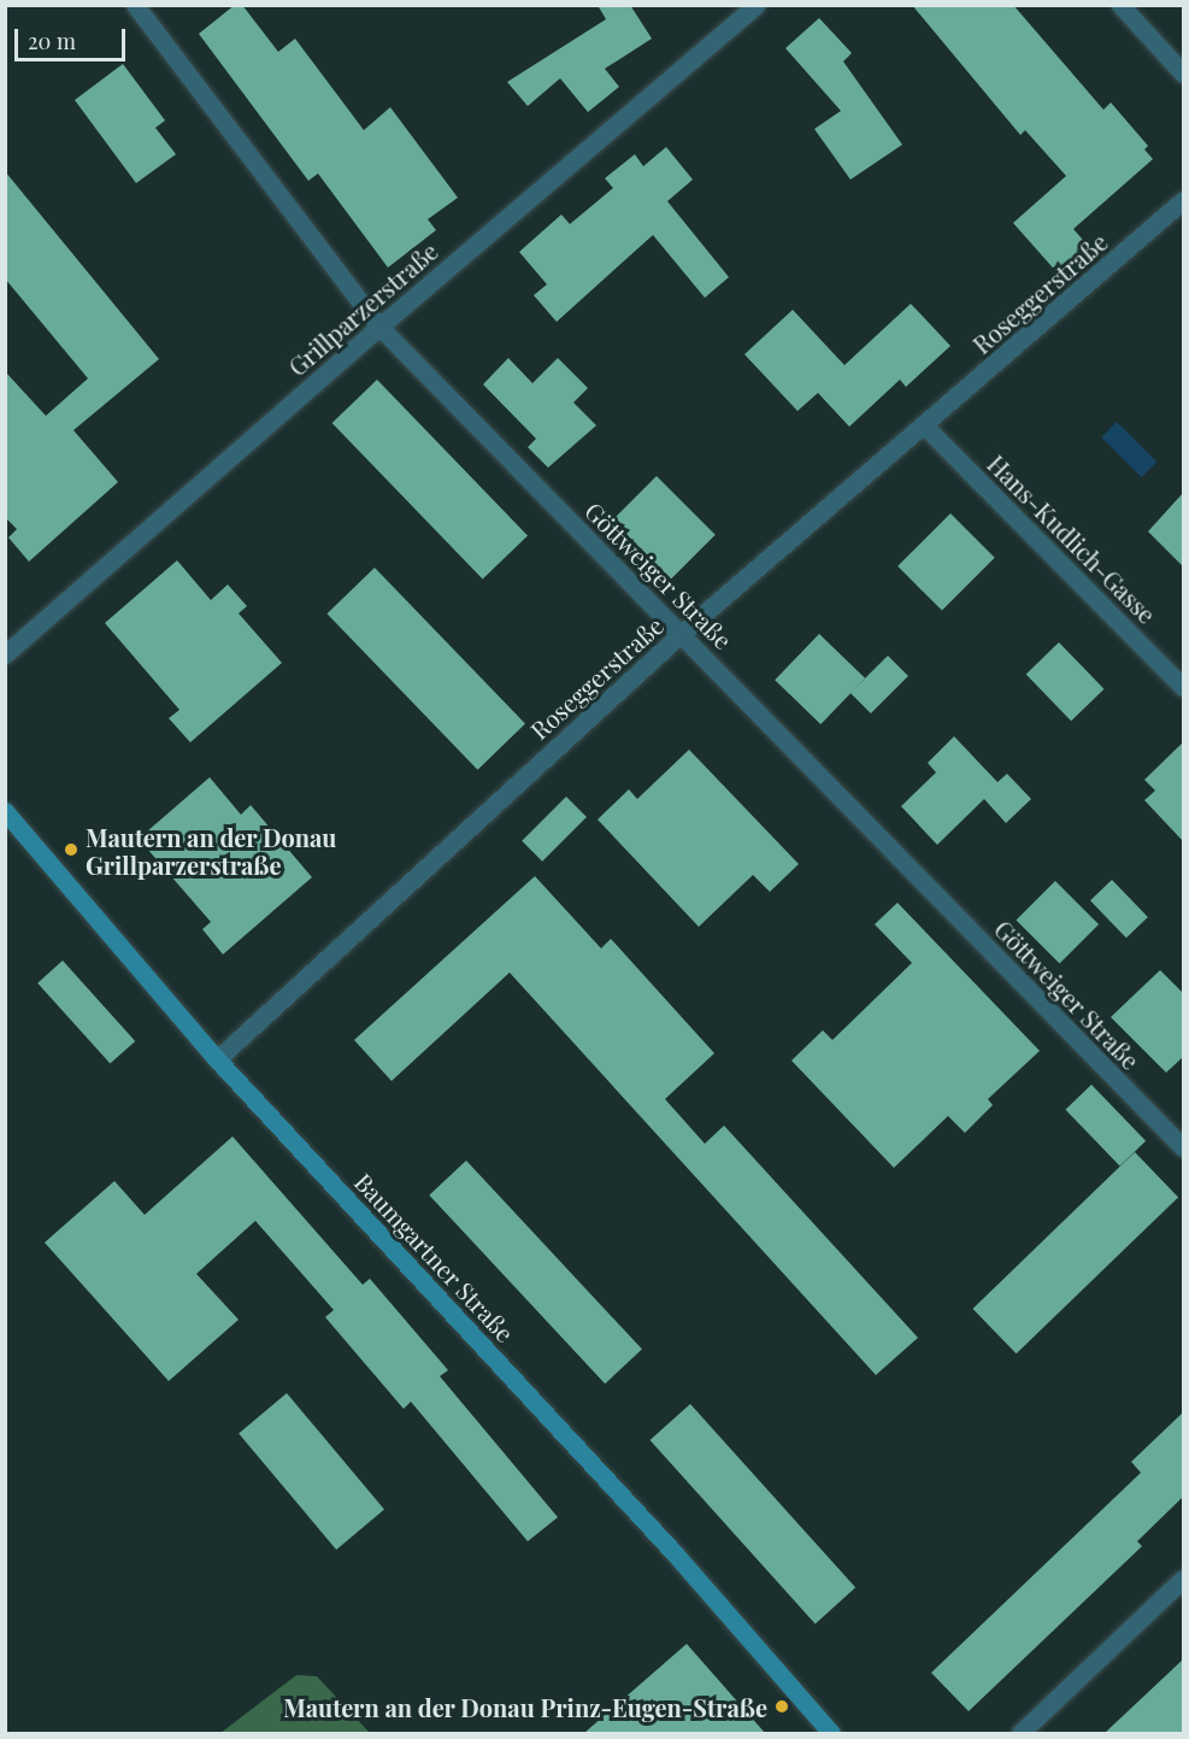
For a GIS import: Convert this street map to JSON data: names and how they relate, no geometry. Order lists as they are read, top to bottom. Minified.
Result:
{"streets":{"street":["Roseggerstraße","Grillparzerstraße","Hans-Kudlich-Gasse","Göttweiger Straße","Baumgartner Straße"]},"crossings":[["Roseggerstraße","Hans-Kudlich-Gasse"],["Roseggerstraße","Göttweiger Straße"],["Roseggerstraße","Baumgartner Straße"],["Grillparzerstraße","Göttweiger Straße"]],"places":["Mautern an der Donau Grillparzerstraße","Mautern an der Donau Prinz-Eugen-Straße"],"scale_bar":"20 m"}
